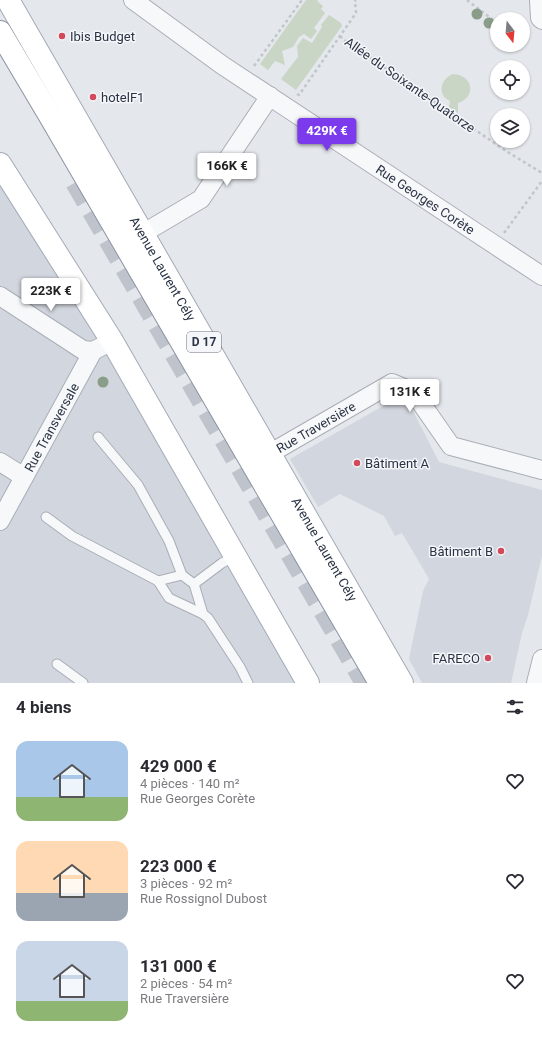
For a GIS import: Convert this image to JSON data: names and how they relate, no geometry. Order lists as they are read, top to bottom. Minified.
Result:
{"streets":{"main road":["Avenue Laurent Cély","D 17"],"street":["Rue Georges Corète","Rue Transversale","Rue Traversière"],"path":["Allée du Soixante-Quatorze"]},"crossings":[["Avenue Laurent Cély","Rue Traversière"]],"places":["Ibis Budget","hotelF1","Bâtiment A","Bâtiment B","FARECO"],"north":"bottom","page":{"price":["429K €","166K €","223K €","131K €"],"heading":"4 biens","list":[{"name":"429 000 €","note":"4 pièces · 140 m² · Rue Georges Corète"},{"name":"223 000 €","note":"3 pièces · 92 m² · Rue Rossignol Dubost"},{"name":"131 000 €","note":"2 pièces · 54 m² · Rue Traversière"}]}}
